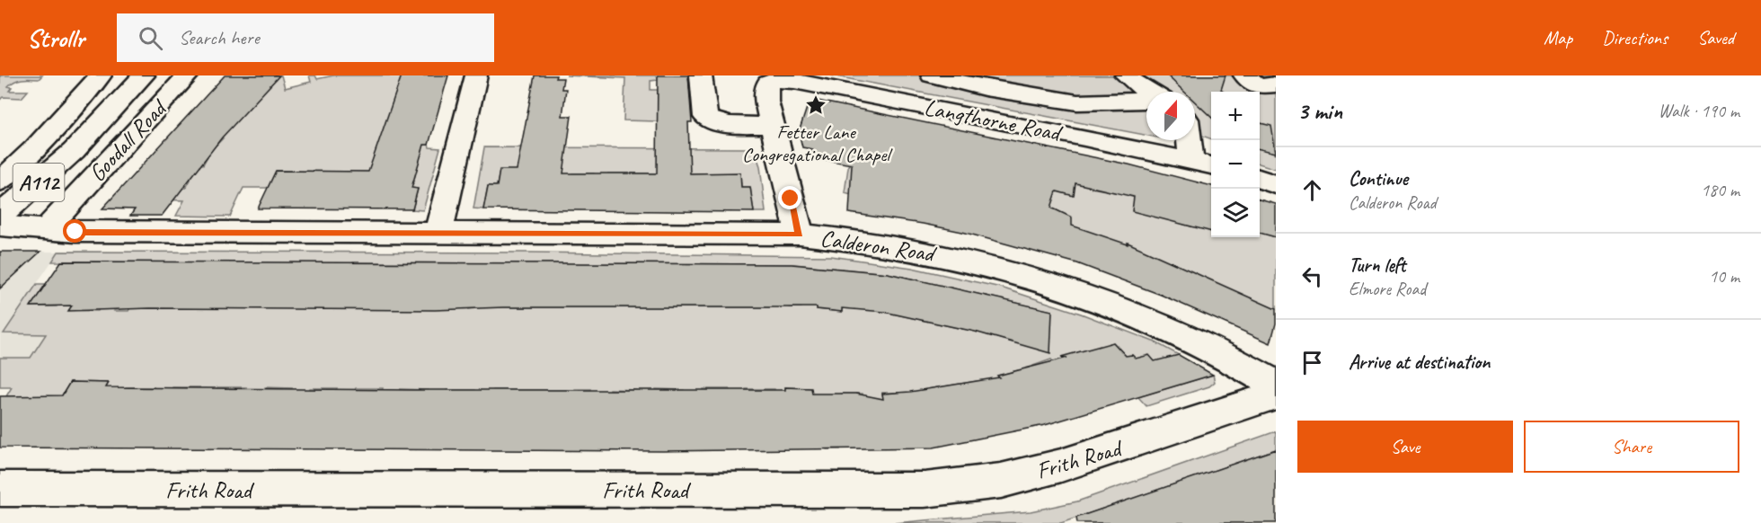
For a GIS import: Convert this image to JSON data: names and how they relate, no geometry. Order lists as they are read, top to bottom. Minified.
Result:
{"streets":{"street":["Langthorne Road","Goodall Road","A112","Calderon Road","Frith Road"]},"crossings":[["Goodall Road","Calderon Road"],["A112","Calderon Road"]],"places":{"place":["Fetter Lane Congregational Chapel"]},"north":"top","page":{"header":"Strollr","search":"Search here","nav":["Map","Directions","Saved"],"heading":["3 min","Walk · 190 m"],"map_buttons":["+","−"],"list":[["Continue","Calderon Road","180 m"],["Turn left","Elmore Road","10 m"],"Arrive at destination"],"buttons":["Save","Share"]}}
